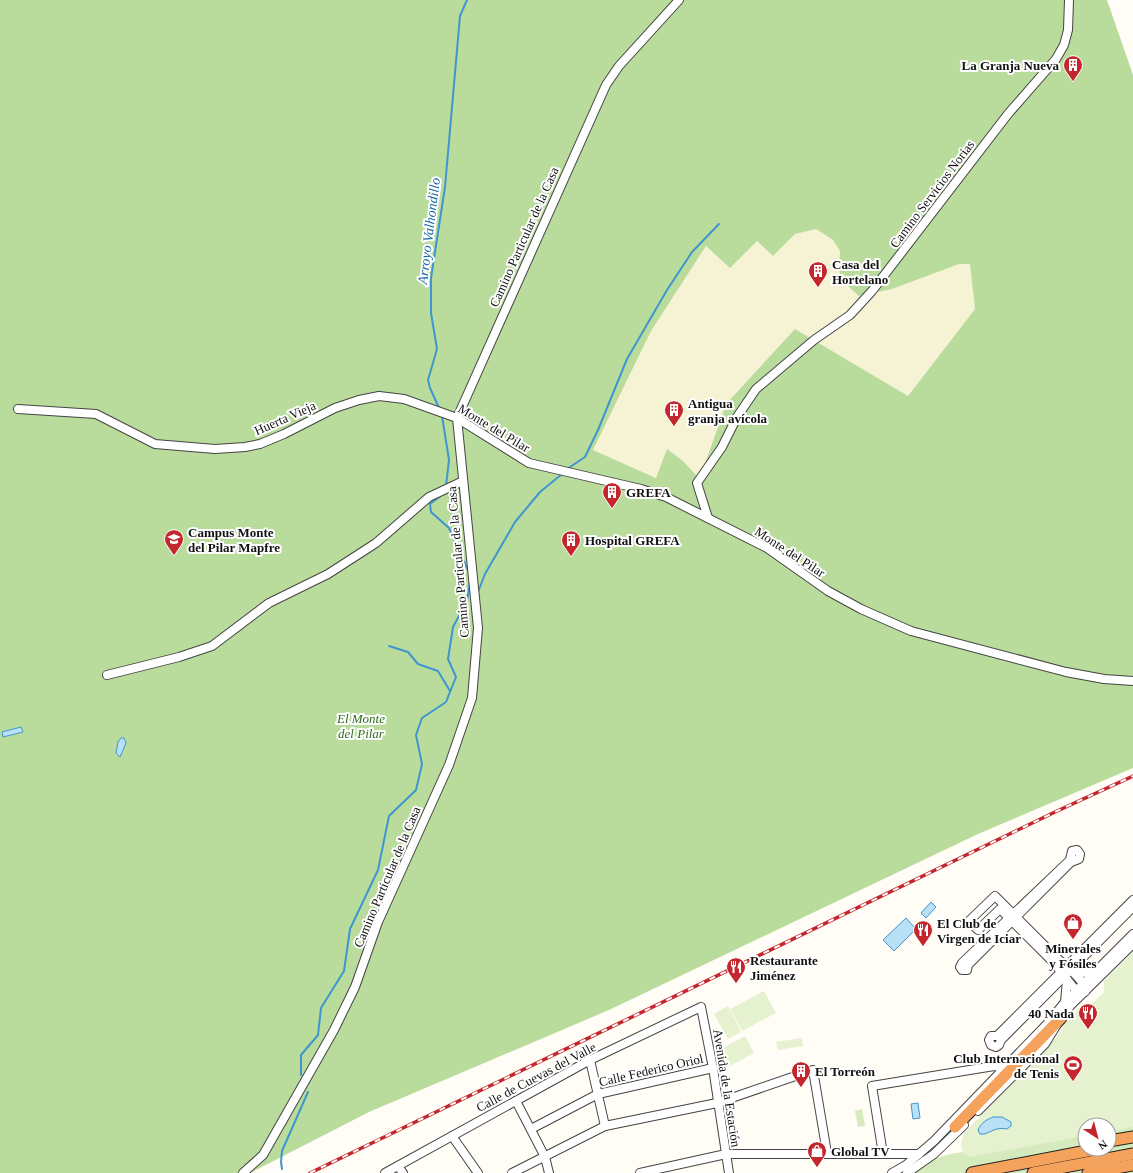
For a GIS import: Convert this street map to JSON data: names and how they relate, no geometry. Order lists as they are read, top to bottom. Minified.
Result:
{"streets":{"street":["Camino Servicios Norias","Camino Particular de la Casa","Huerta Vieja","Monte del Pilar","Calle Federico Oriol","Calle de Cuevas del Valle","Avenida de la Estación"]},"crossings":[["Camino Servicios Norias","Monte del Pilar"],["Camino Particular de la Casa","Monte del Pilar"],["Huerta Vieja","Monte del Pilar"],["Calle Federico Oriol","Avenida de la Estación"],["Calle de Cuevas del Valle","Avenida de la Estación"]],"water":["Arroyo Valhondillo"],"parks":["El Monte del Pilar"],"places":{"building":["La Granja Nueva","Casa del Hortelano","Antigua granja avícola","GREFA","Hospital GREFA","El Torreón"],"school or university":["Campus Monte del Pilar Mapfre"],"shop":["Minerales y Fósiles","Global TV"],"restaurant":["El Club de Virgen de Iciar","Restaurante Jiménez","40 Nada"],"sports":["Club Internacional de Tenis"]},"north":"bottom right"}
